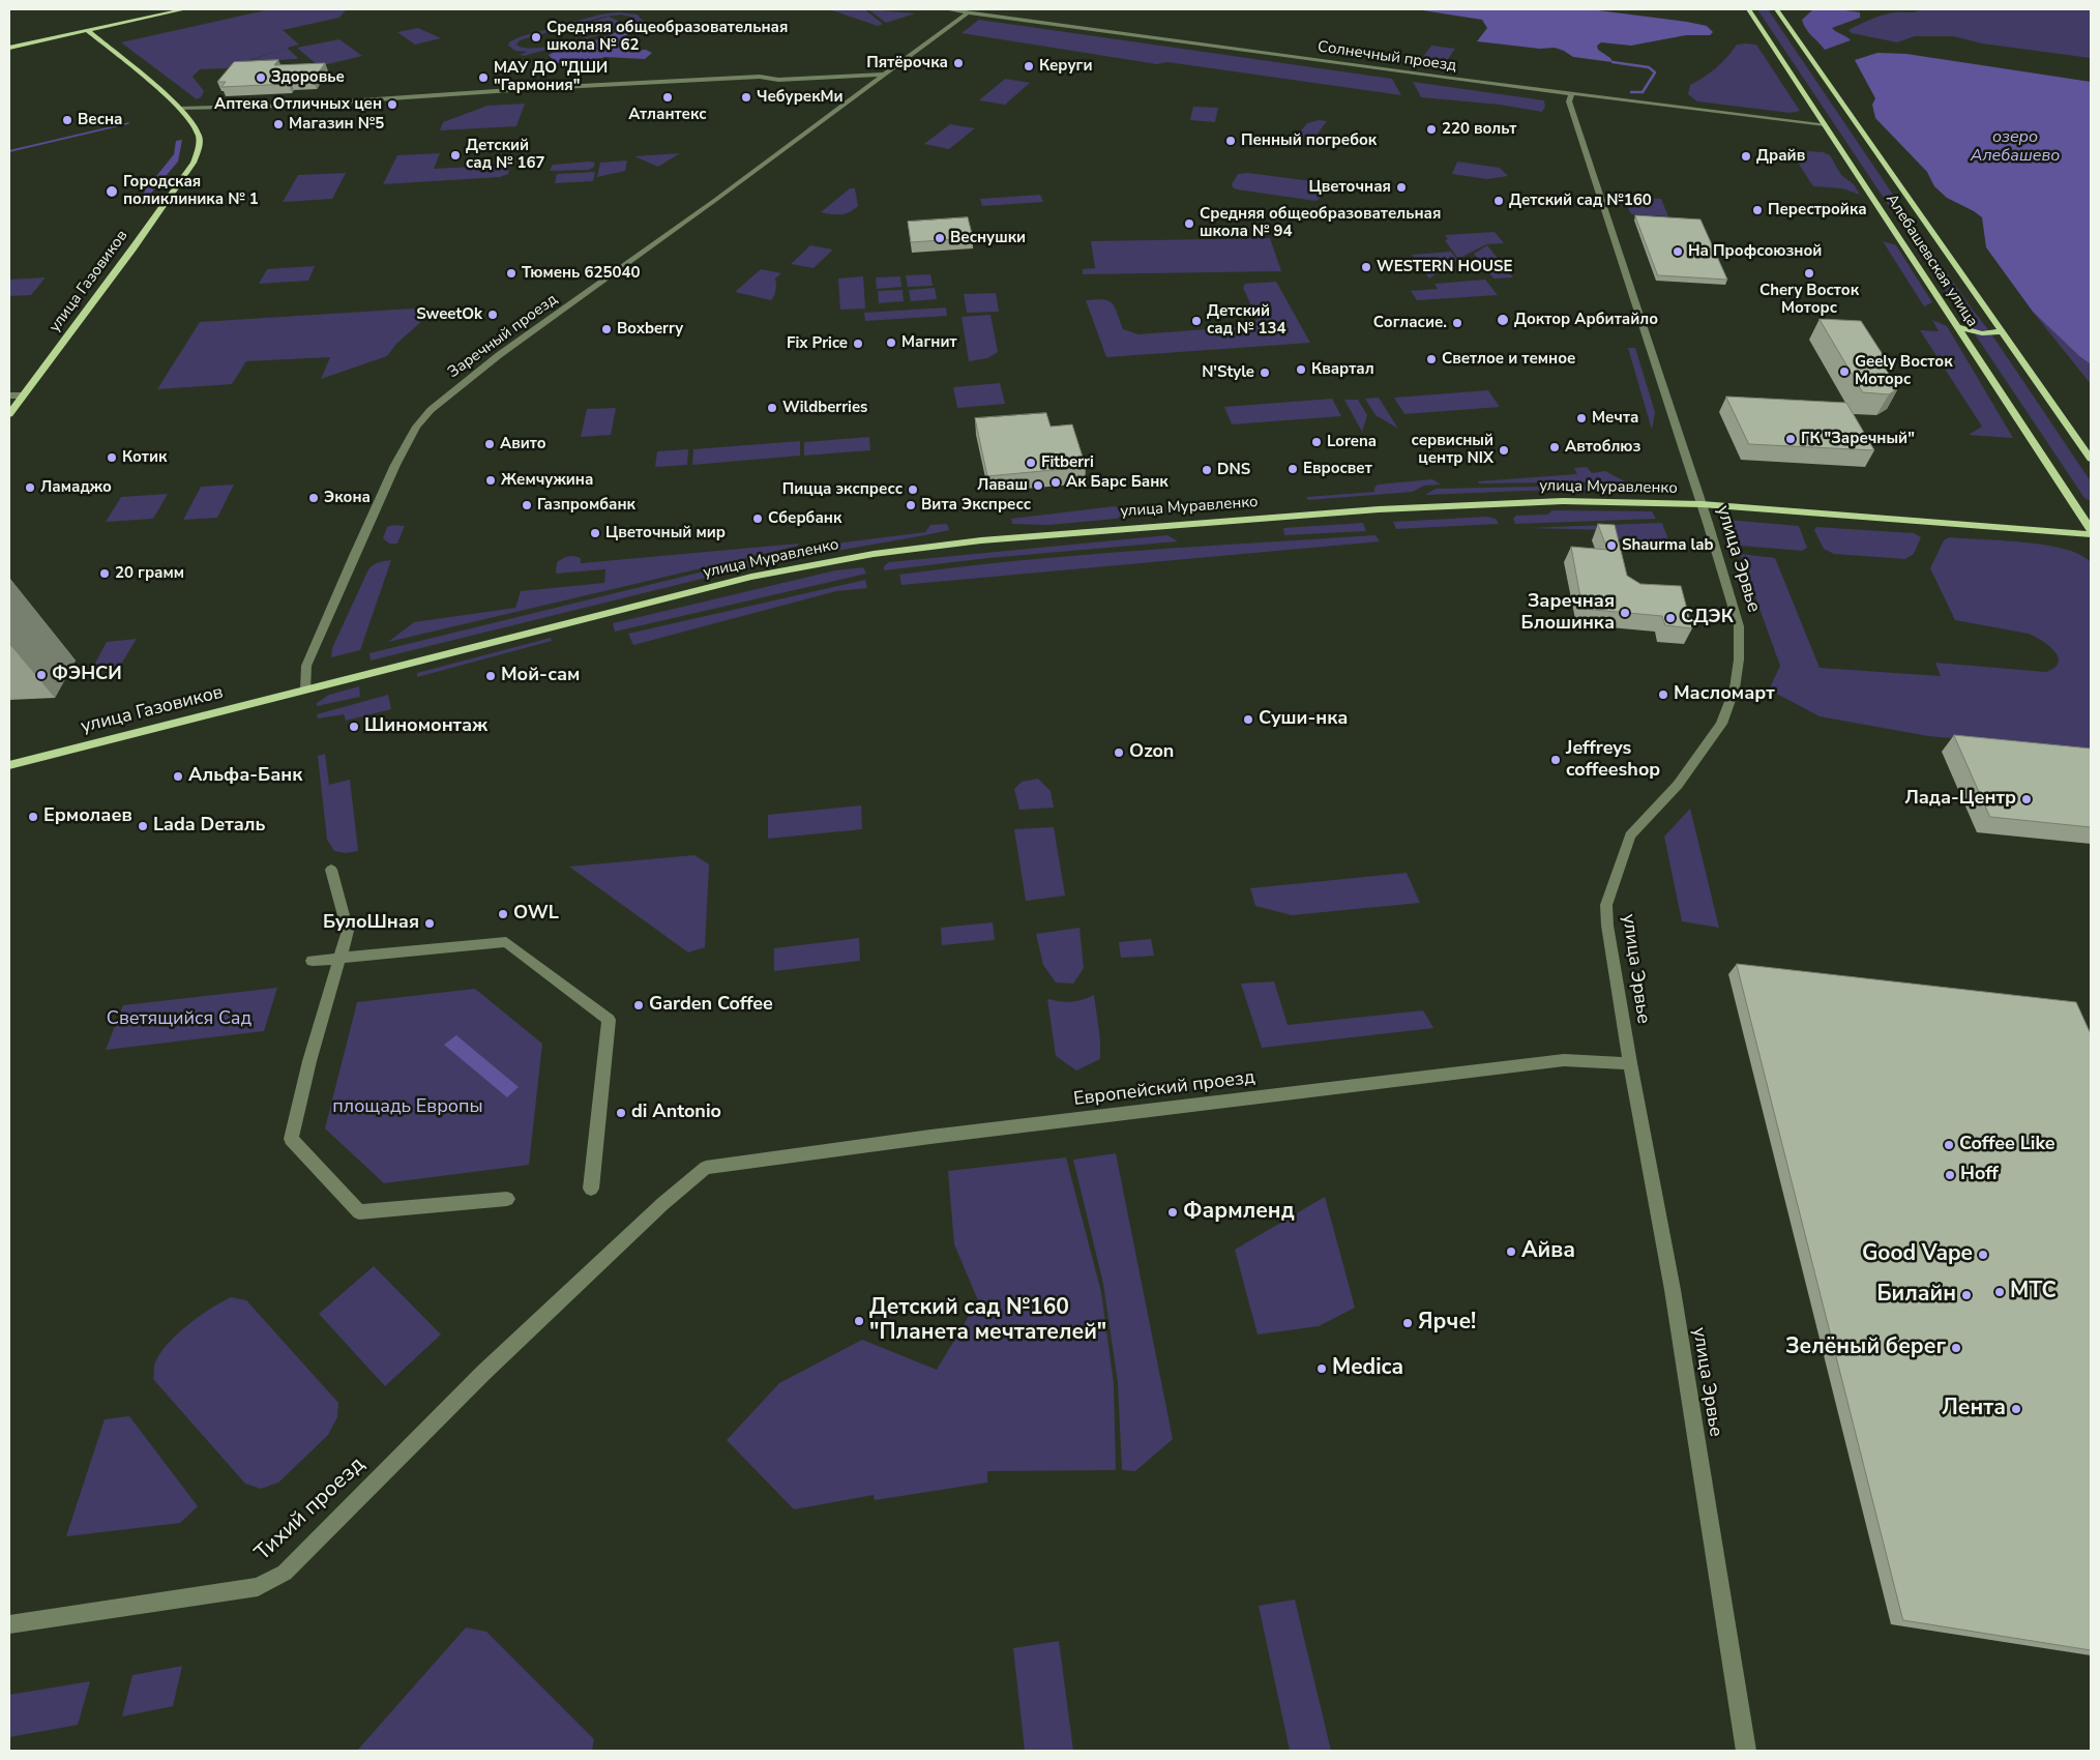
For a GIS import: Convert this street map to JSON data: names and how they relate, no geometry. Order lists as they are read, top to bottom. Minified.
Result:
{"streets":{"main road":["Алебашевская улица","улица Газовиков","улица Муравленко"],"street":["Солнечный проезд","Заречный проезд","улица Эрвье","Европейский проезд","Тихий проезд"]},"crossings":[["Солнечный проезд","Алебашевская улица"],["Солнечный проезд","Заречный проезд"],["Солнечный проезд","улица Эрвье"],["улица Газовиков","Заречный проезд"],["улица Газовиков","улица Муравленко"],["Заречный проезд","улица Муравленко"],["улица Муравленко","улица Эрвье"],["улица Эрвье","Европейский проезд"],["Европейский проезд","Тихий проезд"]],"water":["озеро Алебашево"],"parks":["Светящийся Сад","площадь Европы"],"places":["Средняя общеобразовательная школа № 62","Пятёрочка","Керуги","Здоровье","МАУ ДО \"ДШИ \"Гармония\"","Атлантекс","ЧебурекМи","Аптека Отличных цен","Весна","Магазин №5","220 вольт","Пенный погребок","Детский сад № 167","Драйв","Цветочная","Городская поликлиника № 1","Детский сад №160","Перестройка","Средняя общеобразовательная школа № 94","Веснушки","На Профсоюзной","WESTERN HOUSE","Тюмень 625040","Chery Восток Моторс","SweetOk","Доктор Арбитайло","Детский сад № 134","Согласие.","Boxberry","Магнит","Fix Price","Светлое и темное","Квартал","Geely Восток Моторс","N'Style","Wildberries","Мечта","ГК \"Заречный\"","Lorena","Авито","Автоблюз","сервисный центр NIX","Котик","Fitberri","Евросвет","DNS","Жемчужина","Ак Барс Банк","Лаваш","Ламаджо","Пицца экспресс","Экона","Газпромбанк","Вита Экспресс","Сбербанк","Цветочный мир","Shaurma lab","20 грамм","Заречная Блошинка","СДЭК","ФЭНСИ","Мой-сам","Масломарт","Суши-нка","Шиномонтаж","Ozon","Jeffreys coffeeshop","Альфа-Банк","Лада-Центр","Ермолаев","Lada Dеталь","OWL","БулоШная","Garden Coffee","di Antonio","Coffee Like","Hoff","Фармленд","Айва","Good Vape","МТС","Билайн","Детский сад №160 \"Планета мечтателей\"","Ярче!","Зелёный берег","Medica","Лента"]}
